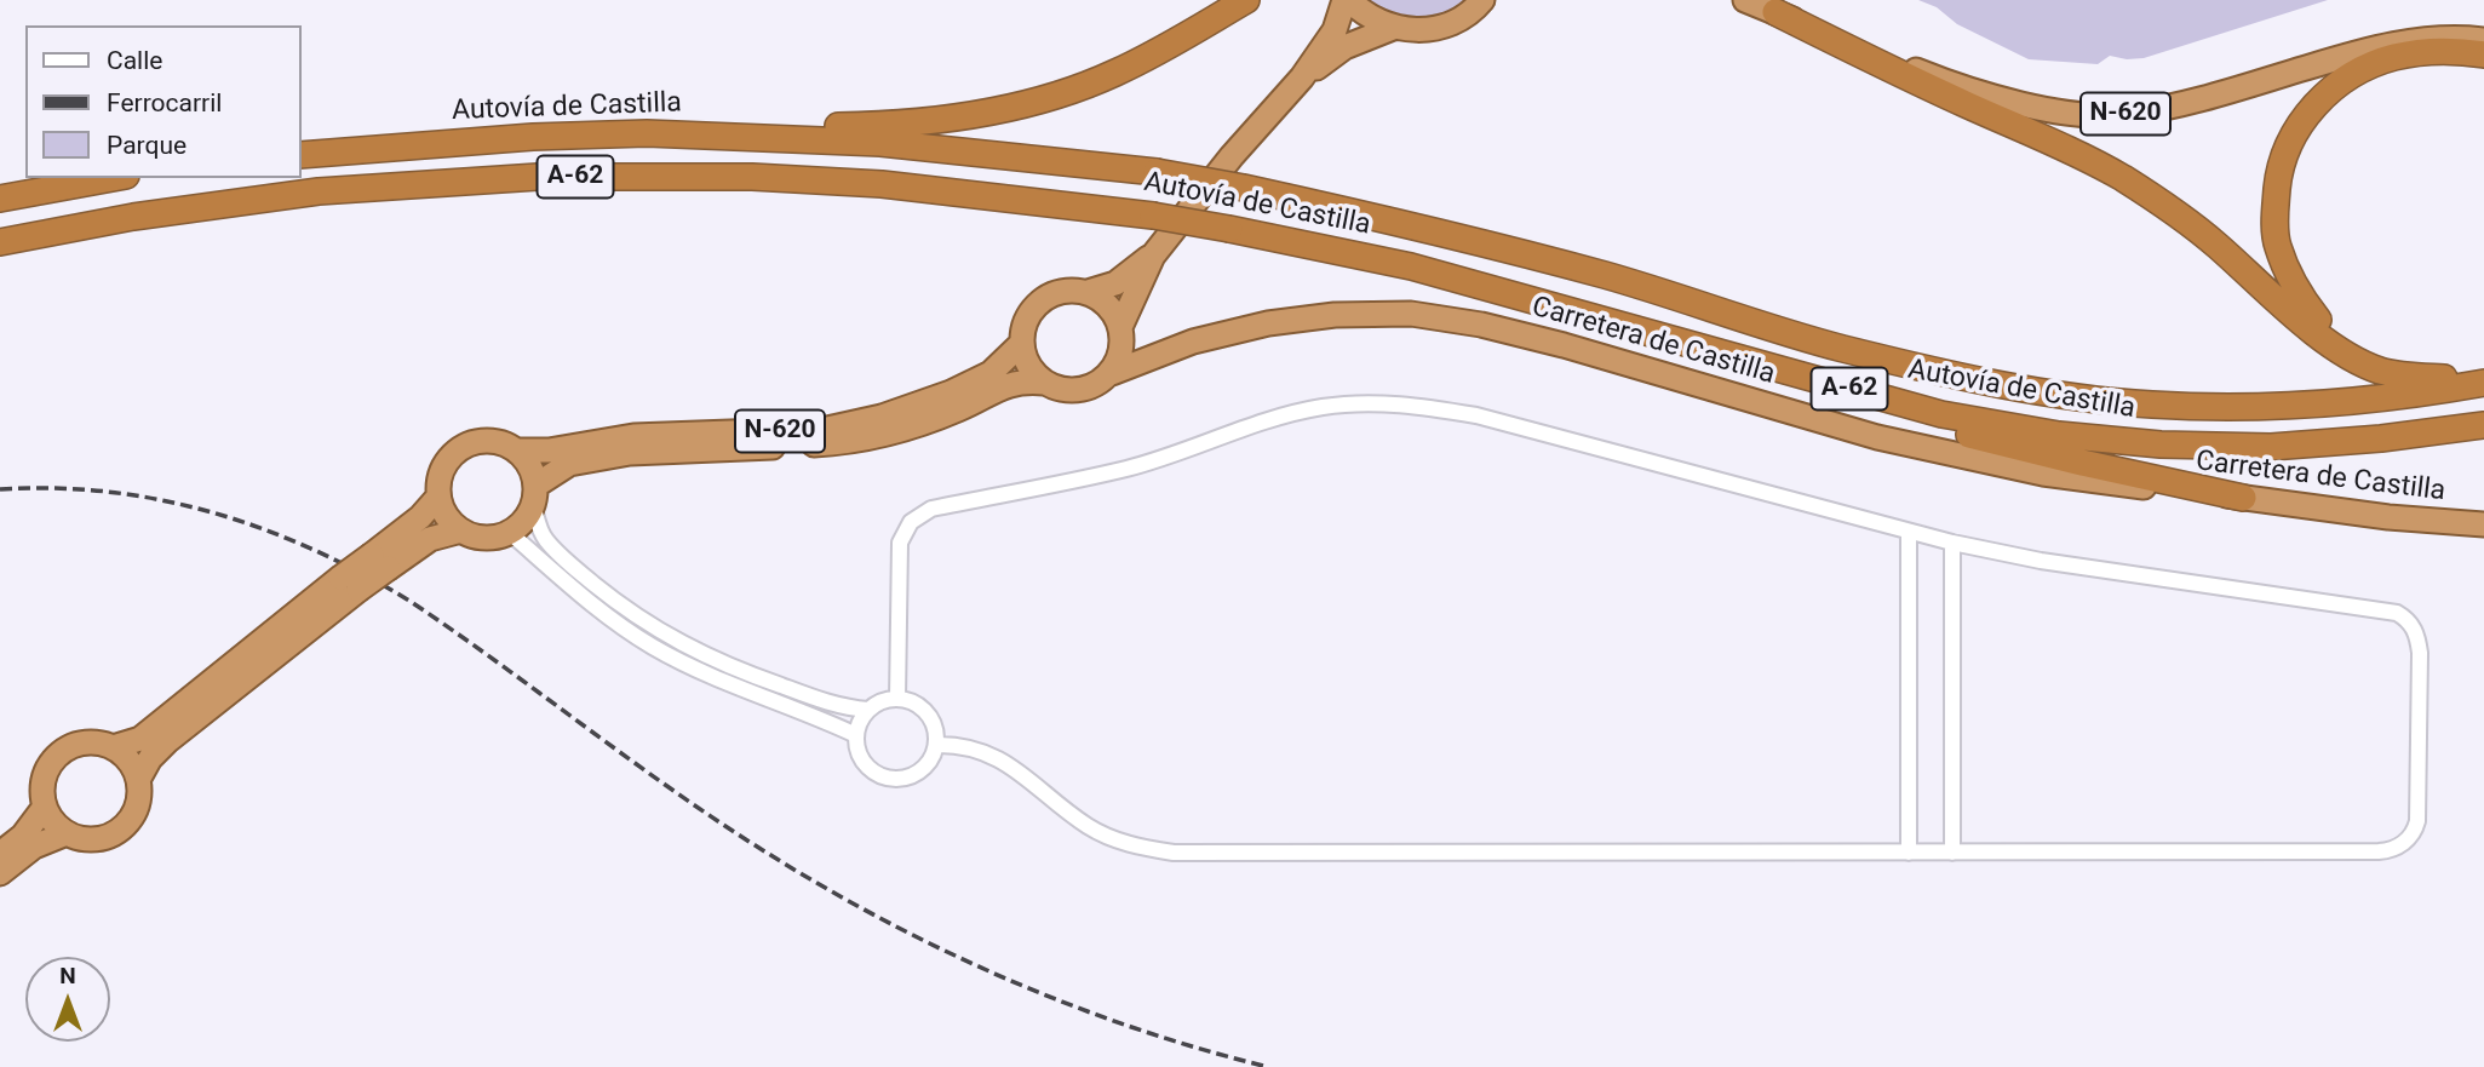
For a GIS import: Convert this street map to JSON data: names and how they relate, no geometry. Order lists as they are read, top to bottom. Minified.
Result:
{"streets":{"highway":["Autovía de Castilla","N-620","A-62","Carretera de Castilla"]},"crossings":[["N-620","Carretera de Castilla"]],"legend":["Calle","Ferrocarril","Parque"],"north":"top"}
